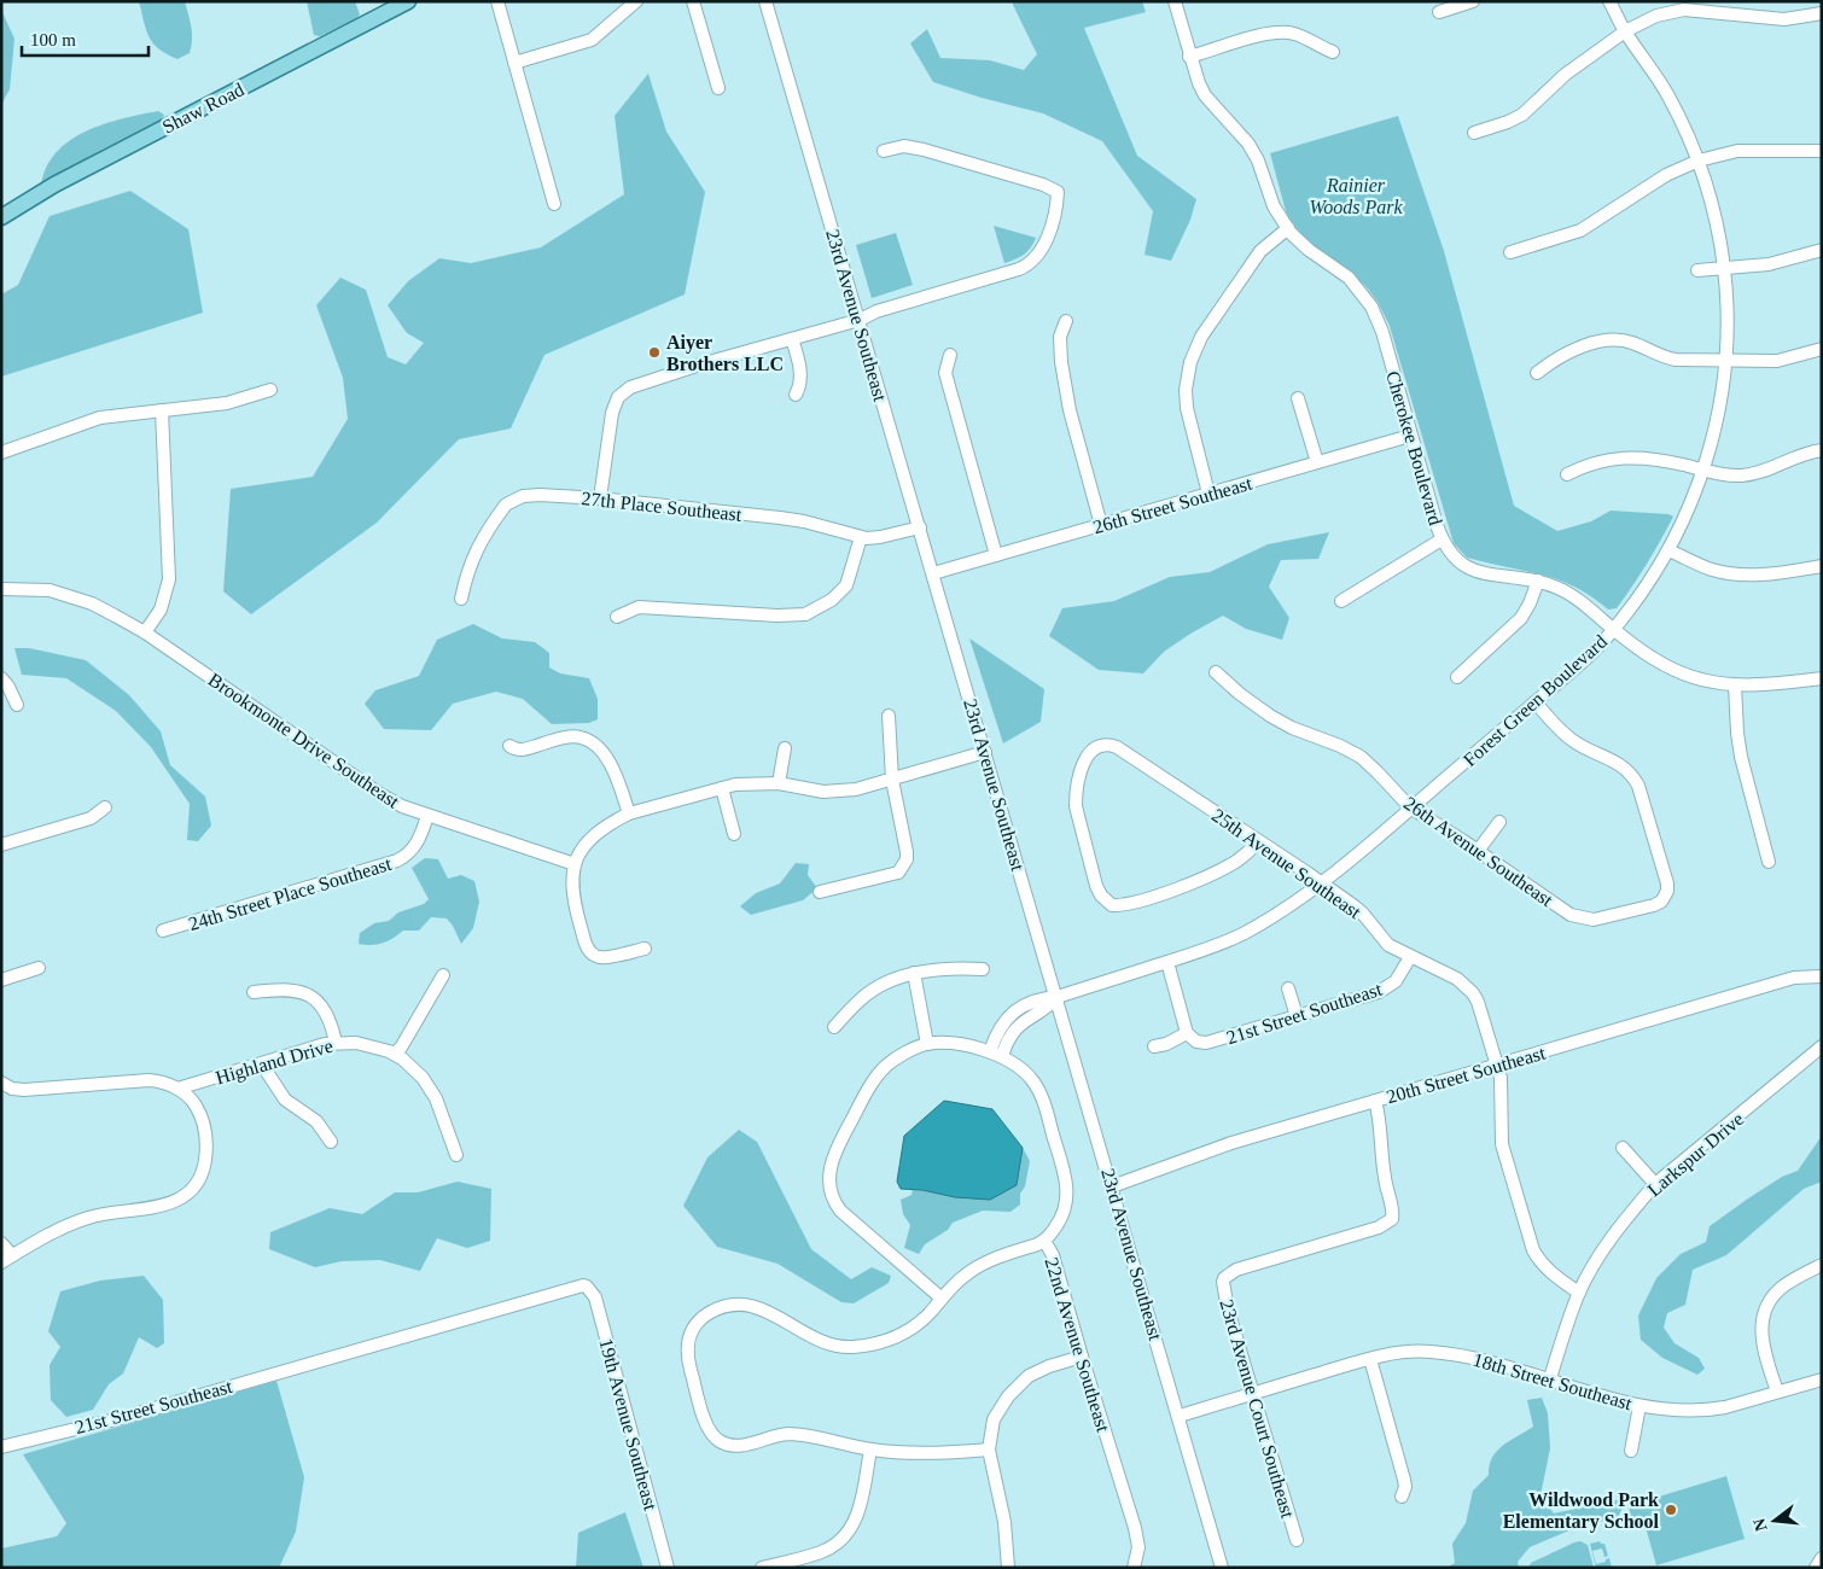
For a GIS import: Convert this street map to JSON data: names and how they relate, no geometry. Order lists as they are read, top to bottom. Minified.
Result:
{"streets":{"main road":["Shaw Road"],"street":["23rd Avenue Southeast","Cherokee Boulevard","26th Street Southeast","27th Place Southeast","Forest Green Boulevard","Brookmonte Drive Southeast","26th Avenue Southeast","25th Avenue Southeast","24th Street Place Southeast","21st Street Southeast","Highland Drive","20th Street Southeast","Larkspur Drive","22nd Avenue Southeast","18th Street Southeast","23rd Avenue Court Southeast","19th Avenue Southeast"]},"crossings":[["23rd Avenue Southeast","26th Street Southeast"],["23rd Avenue Southeast","27th Place Southeast"],["23rd Avenue Southeast","Forest Green Boulevard"],["23rd Avenue Southeast","20th Street Southeast"],["23rd Avenue Southeast","18th Street Southeast"],["Cherokee Boulevard","26th Street Southeast"],["Cherokee Boulevard","Forest Green Boulevard"],["Forest Green Boulevard","26th Avenue Southeast"],["Forest Green Boulevard","25th Avenue Southeast"],["Forest Green Boulevard","22nd Avenue Southeast"],["Brookmonte Drive Southeast","24th Street Place Southeast"],["25th Avenue Southeast","21st Street Southeast"],["25th Avenue Southeast","20th Street Southeast"],["25th Avenue Southeast","Larkspur Drive"],["21st Street Southeast","19th Avenue Southeast"],["20th Street Southeast","23rd Avenue Court Southeast"],["Larkspur Drive","18th Street Southeast"],["18th Street Southeast","23rd Avenue Court Southeast"]],"parks":["Rainier Woods Park"],"places":["Aiyer Brothers LLC","Wildwood Park Elementary School"],"scale_bar":"100 m","north":"left"}
